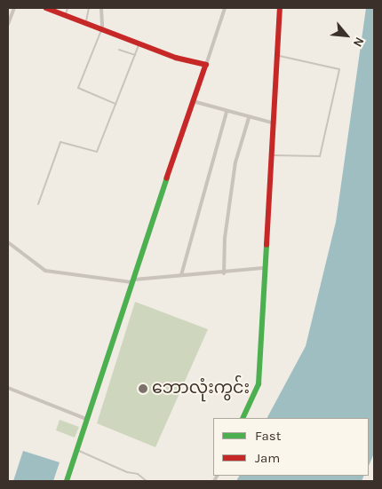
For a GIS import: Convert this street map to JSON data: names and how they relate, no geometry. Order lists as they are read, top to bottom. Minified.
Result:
{"places":["ဘောလုံးကွင်း"],"legend":["Fast","Jam"],"north":"bottom right"}
